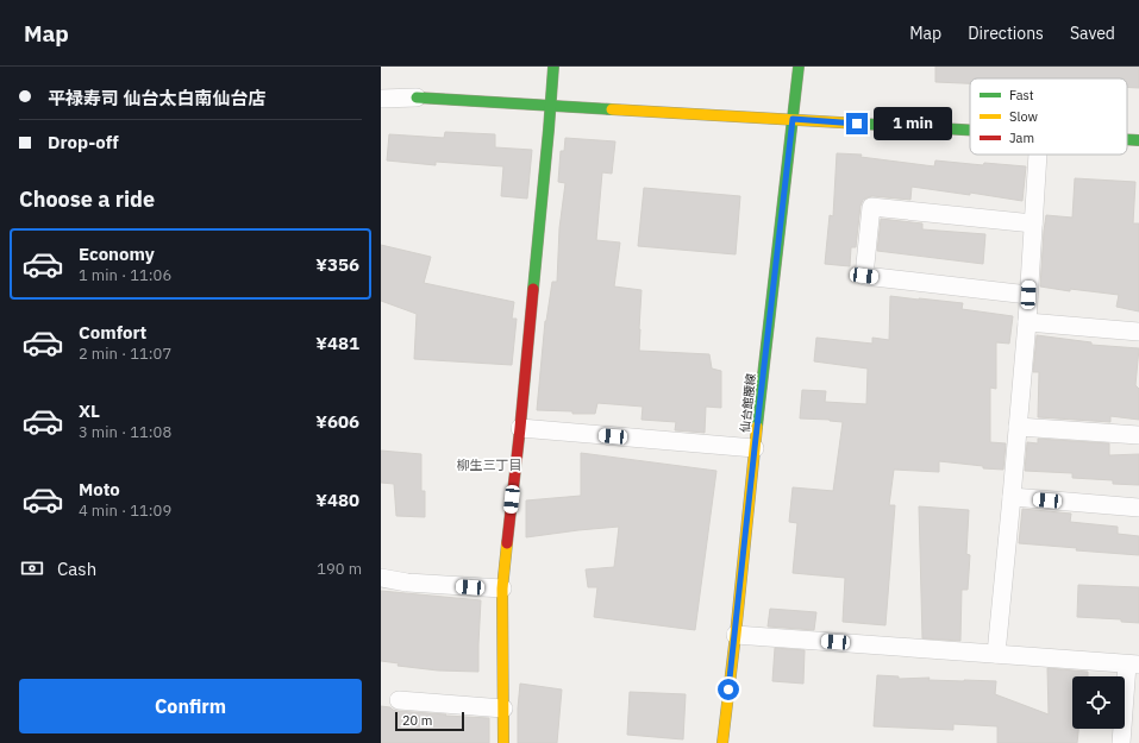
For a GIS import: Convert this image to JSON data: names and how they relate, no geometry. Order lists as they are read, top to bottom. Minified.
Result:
{"streets":{"street":["仙台館腰線"]},"districts":["柳生三丁目"],"legend":["Fast","Slow","Jam"],"scale_bar":"20 m","page":{"header":"Map","nav":["Map","Directions","Saved"],"banner":["平禄寿司 仙台太白南仙台店","Drop-off"],"bubble":"1 min","heading":"Choose a ride","list":[{"name":"Economy","note":"1 min · 11:06","value":"¥356"},{"name":"Comfort","note":"2 min · 11:07","value":"¥481"},{"name":"XL","note":"3 min · 11:08","value":"¥606"},{"name":"Moto","note":"4 min · 11:09","value":"¥480"}],"pay":["Cash","190 m"],"buttons":"Confirm","scale":"20 m"}}
